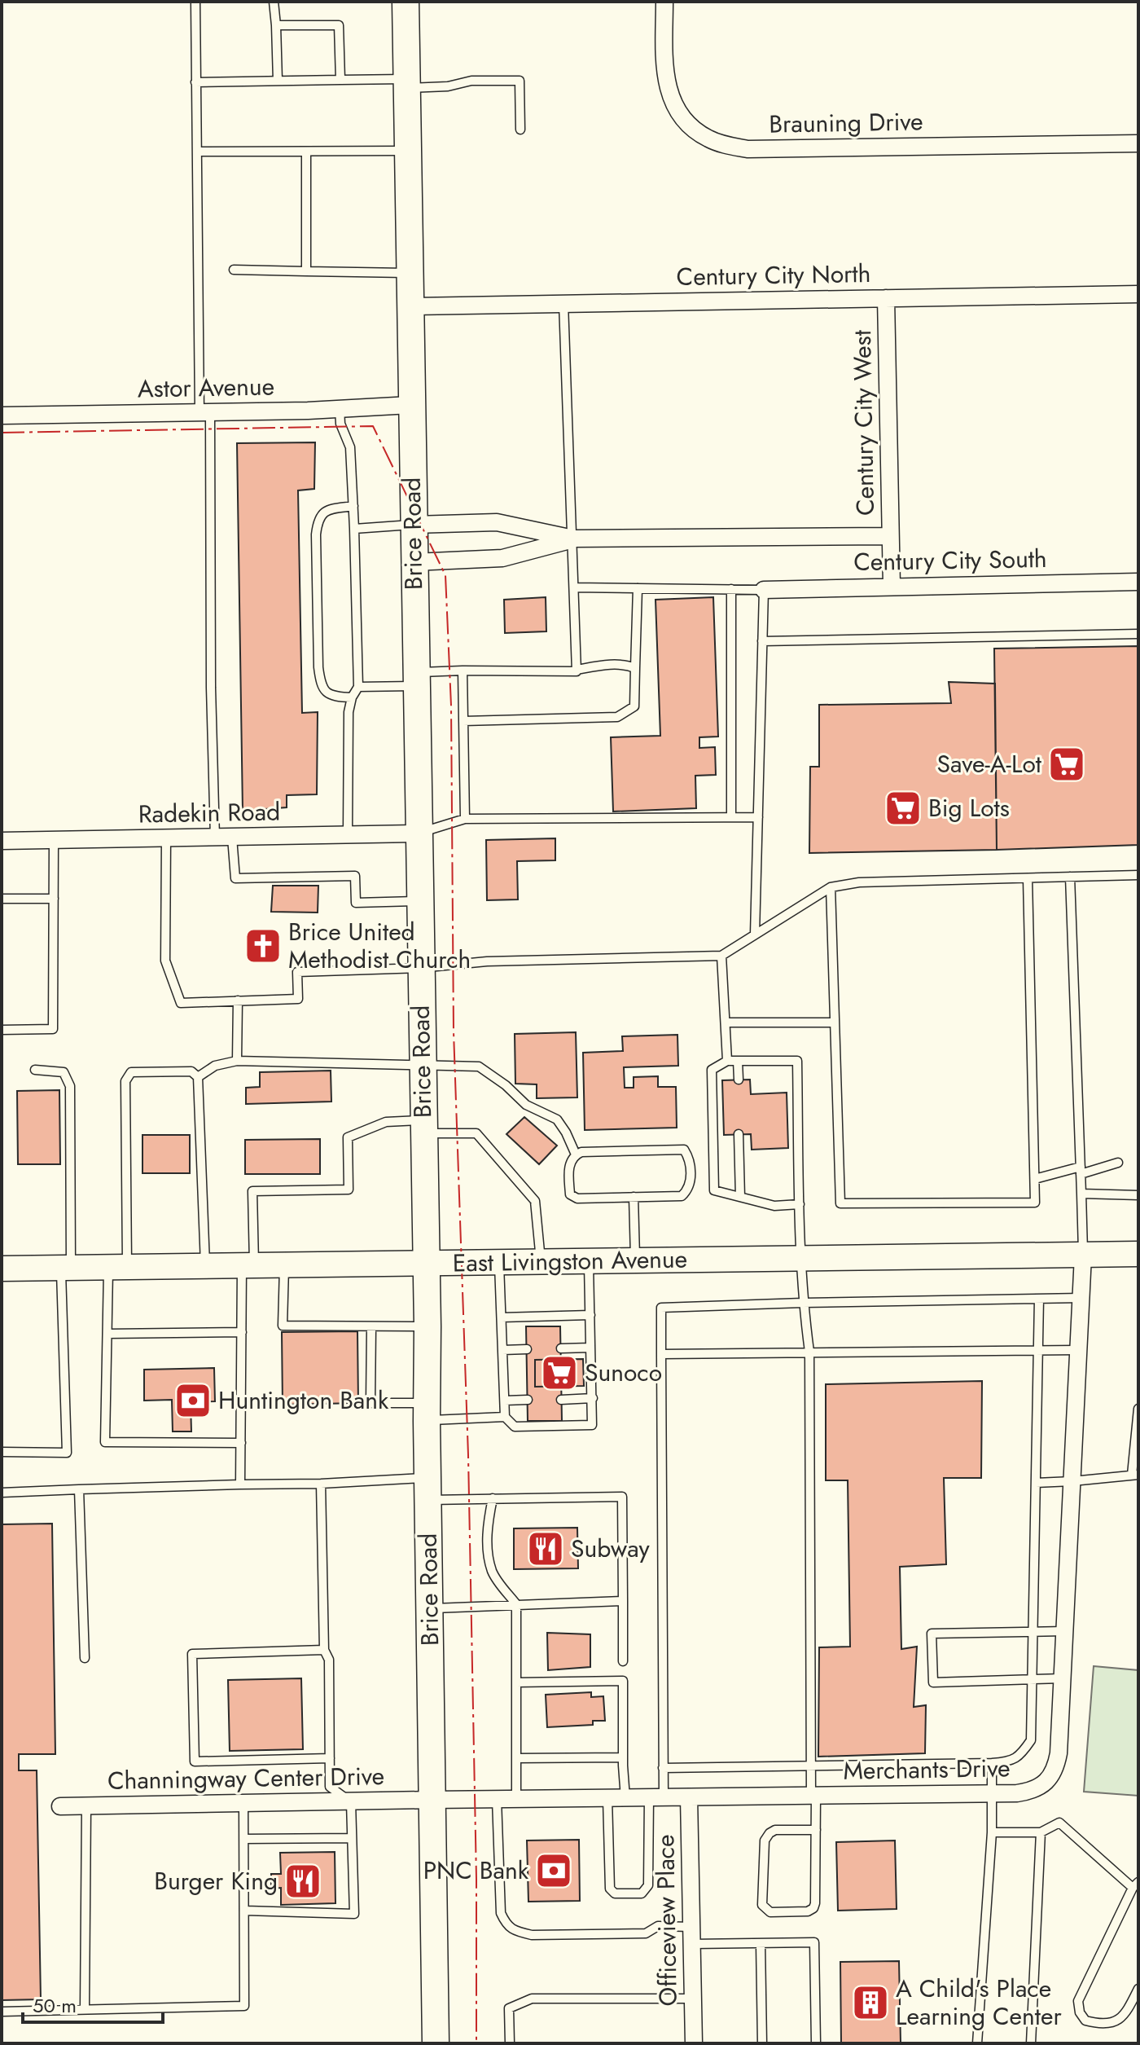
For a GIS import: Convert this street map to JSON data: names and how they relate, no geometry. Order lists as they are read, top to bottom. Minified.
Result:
{"streets":{"main road":["Brice Road","East Livingston Avenue"],"street":["Brauning Drive","Century City North","Astor Avenue","Century City West","Century City South","Radekin Road","Merchants Drive","Channingway Center Drive","Officeview Place"]},"crossings":[["Century City North","Century City West"],["Century City North","Brice Road"],["Astor Avenue","Brice Road"],["Century City West","Century City South"],["Brice Road","Century City South"],["Brice Road","Radekin Road"],["Brice Road","East Livingston Avenue"],["Brice Road","Merchants Drive"],["Brice Road","Channingway Center Drive"],["East Livingston Avenue","Merchants Drive"],["Merchants Drive","Channingway Center Drive"],["Merchants Drive","Officeview Place"]],"places":{"supermarket":["Save-A-Lot","Big Lots","Sunoco"],"church":["Brice United Methodist Church"],"bank":["Huntington Bank","PNC Bank"],"restaurant":["Subway","Burger King"],"building":["A Child's Place Learning Center"]},"scale_bar":"50 m"}
